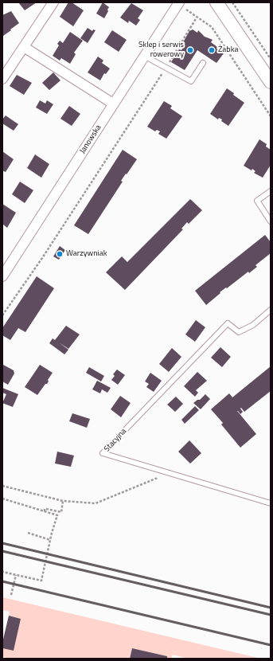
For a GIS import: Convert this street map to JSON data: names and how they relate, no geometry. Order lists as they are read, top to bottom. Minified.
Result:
{"streets":{"street":["Janowska"],"lane":["Stacyjna"]},"places":["Sklep i serwis rowerowy","Żabka","Warzywniak"]}
